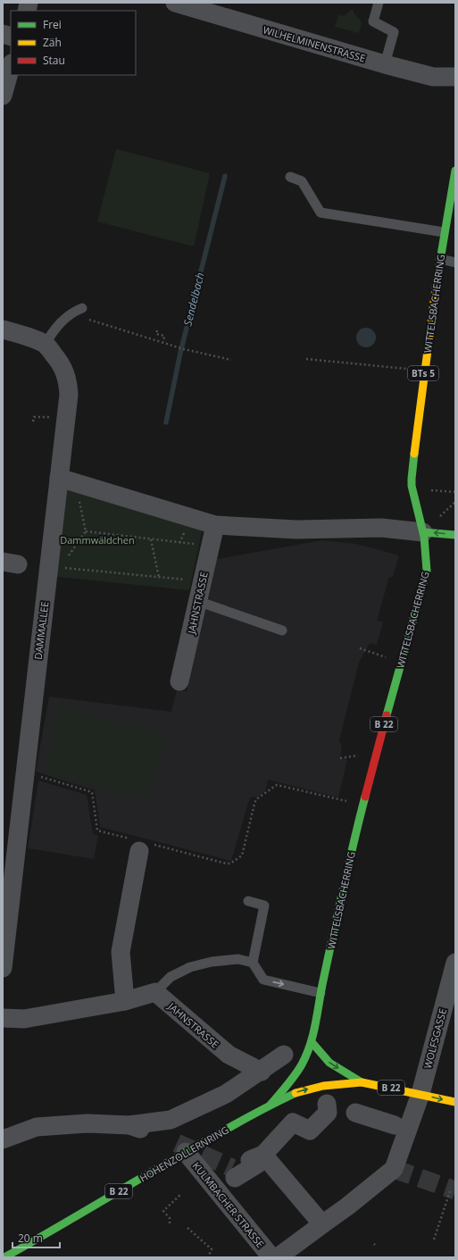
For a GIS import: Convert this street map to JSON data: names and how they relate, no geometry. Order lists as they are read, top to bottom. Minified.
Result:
{"streets":{"main road":["WITTELSBACHERRING","BTs 5","B 22","HOHENZOLLERNRING"],"street":["WILHELMINENSTRASSE","JAHNSTRASSE","DAMMALLEE","WOLFSGASSE","KULMBACHER STRASSE"]},"crossings":[["WITTELSBACHERRING","B 22"],["B 22","WOLFSGASSE"],["B 22","HOHENZOLLERNRING"],["HOHENZOLLERNRING","KULMBACHER STRASSE"]],"water":["Sendelbach"],"parks":["Dammwäldchen"],"legend":["Frei","Zäh","Stau"],"scale_bar":"20 m"}
